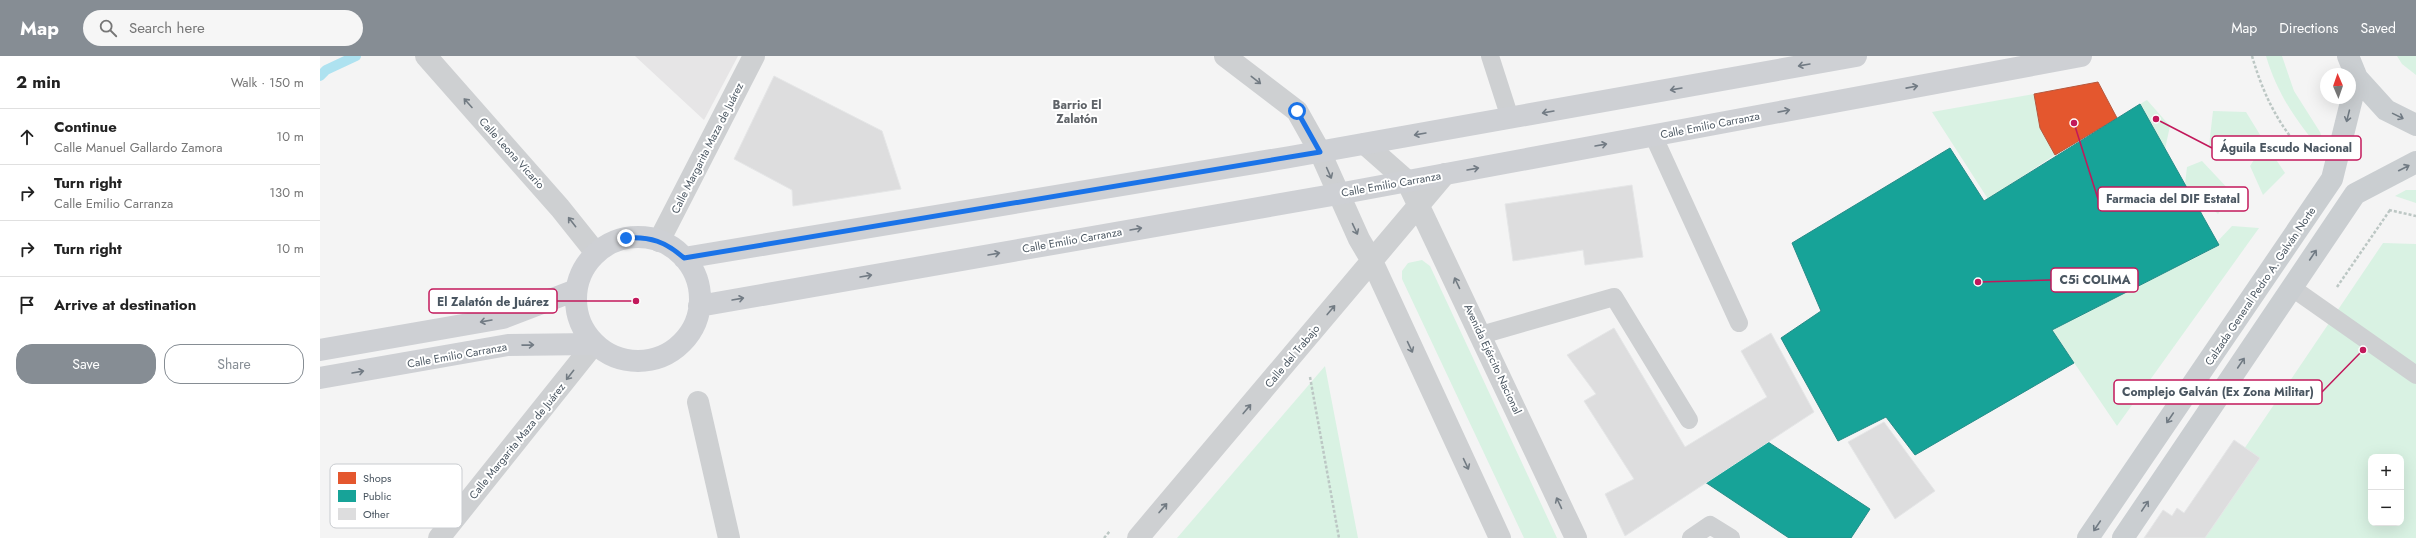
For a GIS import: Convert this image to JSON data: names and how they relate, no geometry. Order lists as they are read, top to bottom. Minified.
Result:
{"streets":{"main road":["Calle Emilio Carranza","Calzada General Pedro A. Galván Norte"],"street":["Calle Margarita Maza de Juárez","Calle Leona Vicario","Calle del Trabajo","Avenida Ejército Nacional"]},"crossings":[["Calle Emilio Carranza","Calle Margarita Maza de Juárez"],["Calle Emilio Carranza","Calle Leona Vicario"],["Calle Emilio Carranza","Calle del Trabajo"],["Calle Emilio Carranza","Avenida Ejército Nacional"],["Calle Margarita Maza de Juárez","Calle Leona Vicario"],["Calle del Trabajo","Avenida Ejército Nacional"]],"one_way":["Calle Margarita Maza de Juárez","Calle Leona Vicario","Calle del Trabajo"],"districts":["Barrio El Zalatón"],"places":["Águila Escudo Nacional","Farmacia del DIF Estatal","C5i COLIMA","El Zalatón de Juárez","Complejo Galván (Ex Zona Militar)"],"legend":["Shops","Public","Other"],"north":"top","page":{"header":"Map","search":"Search here","nav":["Map","Directions","Saved"],"heading":["2 min","Walk · 150 m"],"list":[["Continue","Calle Manuel Gallardo Zamora","10 m"],["Turn right","Calle Emilio Carranza","130 m"],["Turn right","10 m"],"Arrive at destination"],"buttons":["Save","Share"],"map_buttons":["+","−"]}}
